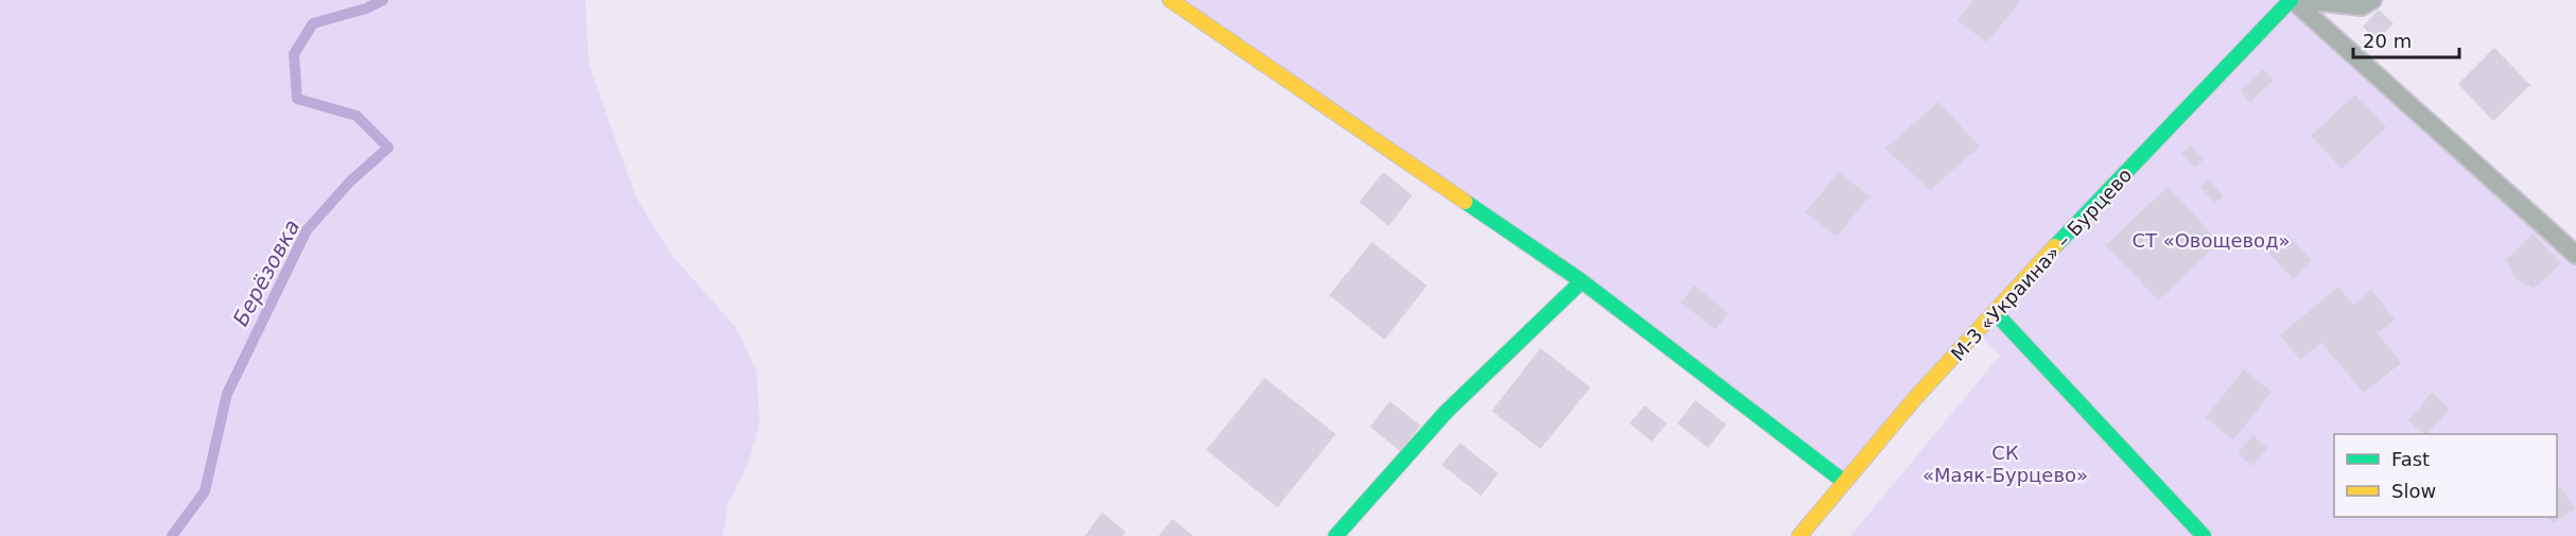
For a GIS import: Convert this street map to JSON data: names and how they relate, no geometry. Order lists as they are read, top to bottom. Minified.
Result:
{"streets":{"street":["М-3 «Украина» – Бурцево"]},"water":["Берёзовка"],"parks":["СТ «Овощевод»","СК «Маяк-Бурцево»"],"legend":["Fast","Slow"],"scale_bar":"20 m"}
